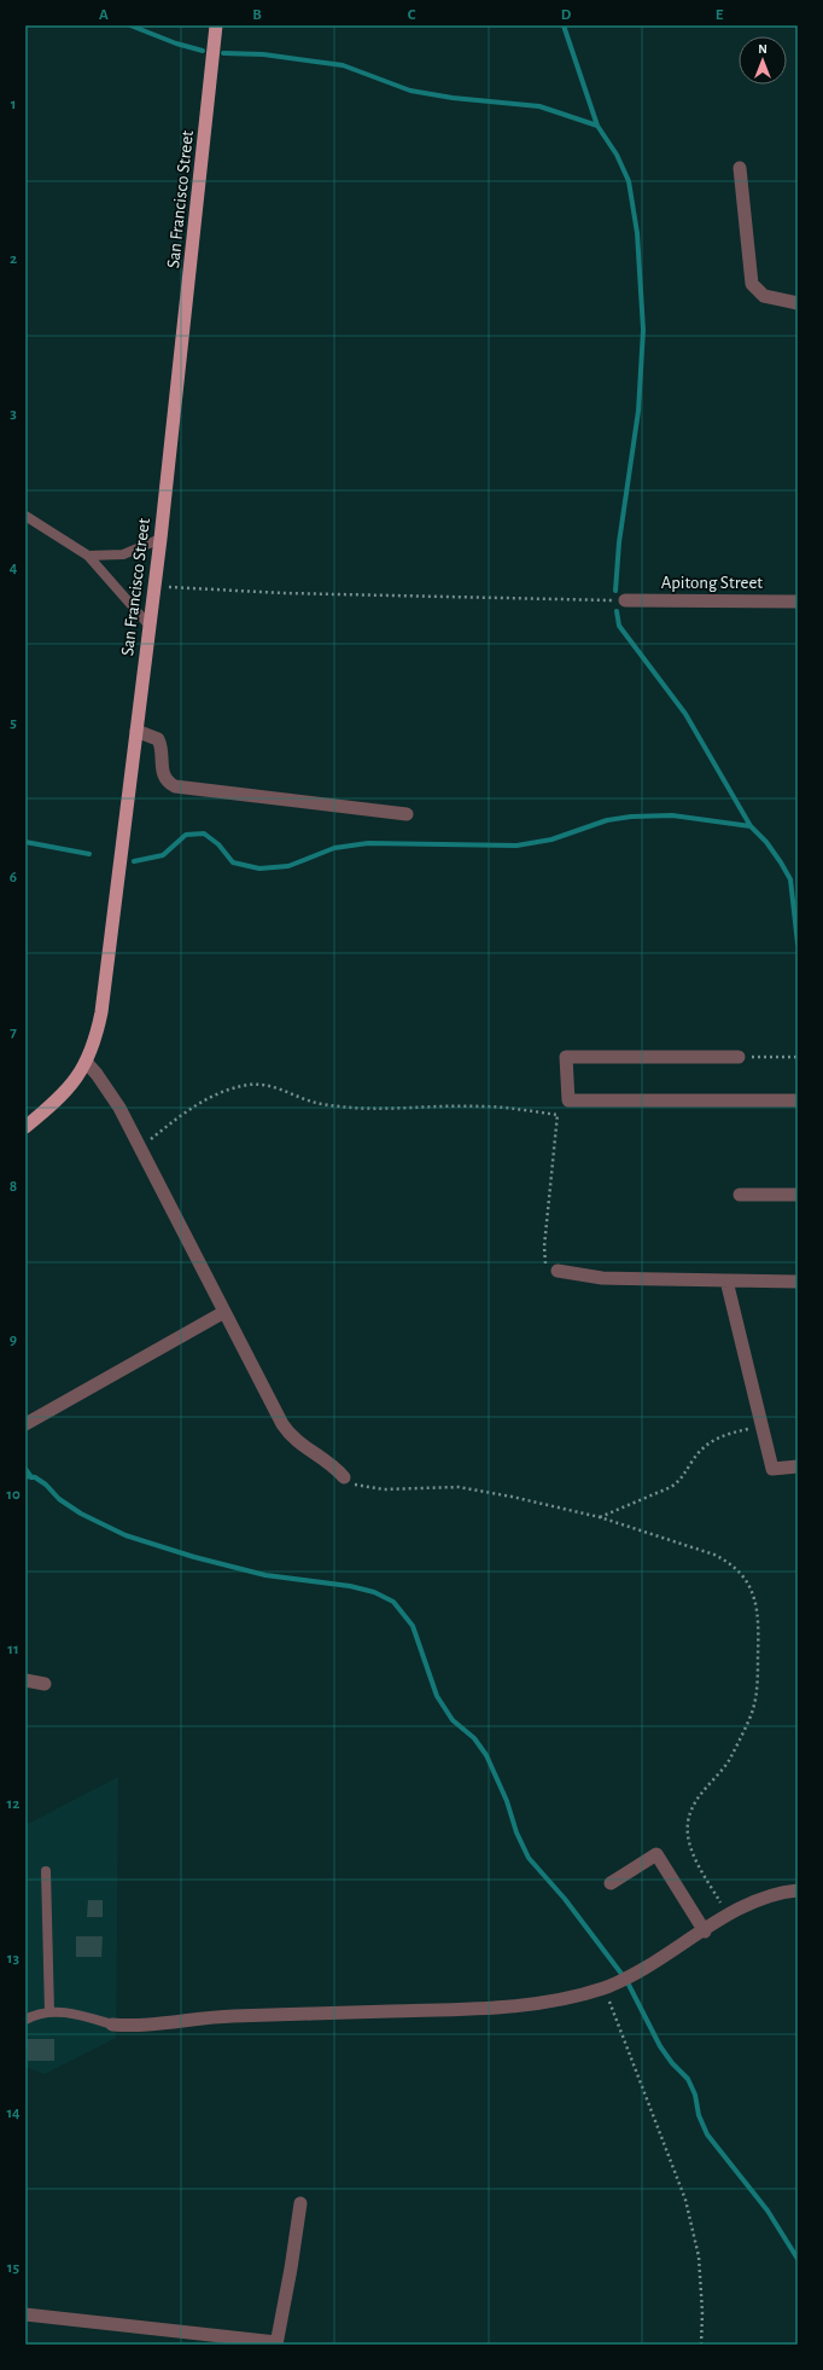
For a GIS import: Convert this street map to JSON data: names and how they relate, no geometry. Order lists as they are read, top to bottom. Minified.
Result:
{"streets":{"main road":["San Francisco Street"],"street":["Apitong Street"]},"north":"top","grid":{"columns":["A","B","C","D","E"],"rows":["1","2","3","4","5","6","7","8","9","10","11","12","13","14","15"]}}
